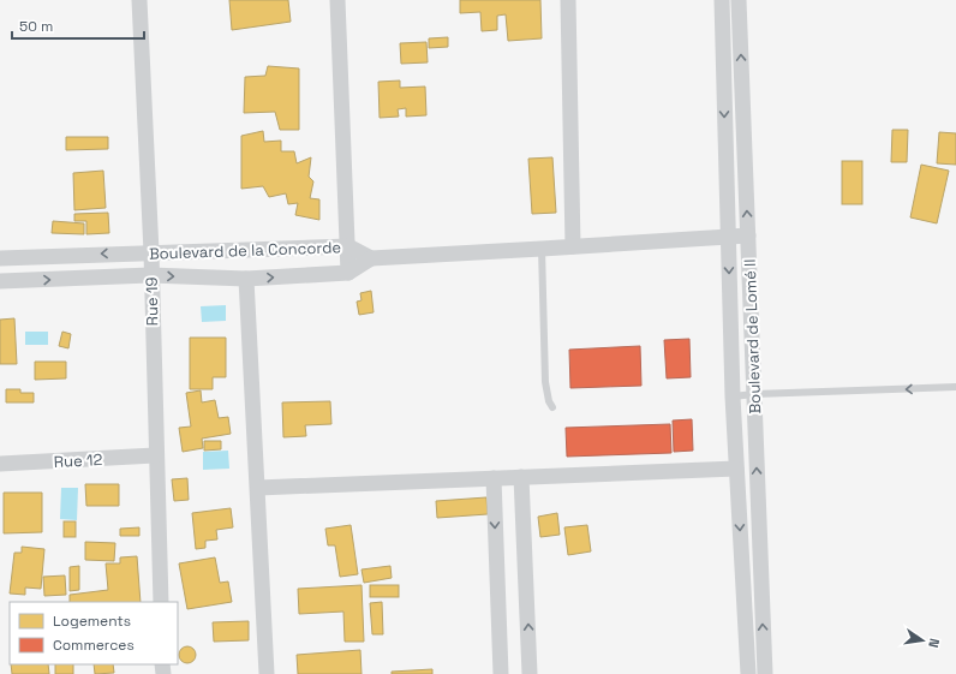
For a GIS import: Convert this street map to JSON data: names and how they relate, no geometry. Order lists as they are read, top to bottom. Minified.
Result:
{"streets":{"street":["Boulevard de la Concorde","Rue 19","Boulevard de Lomé II","Rue 12"]},"crossings":[["Boulevard de la Concorde","Rue 19"],["Rue 19","Rue 12"]],"legend":["Logements","Commerces"],"scale_bar":"50 m","north":"right"}
